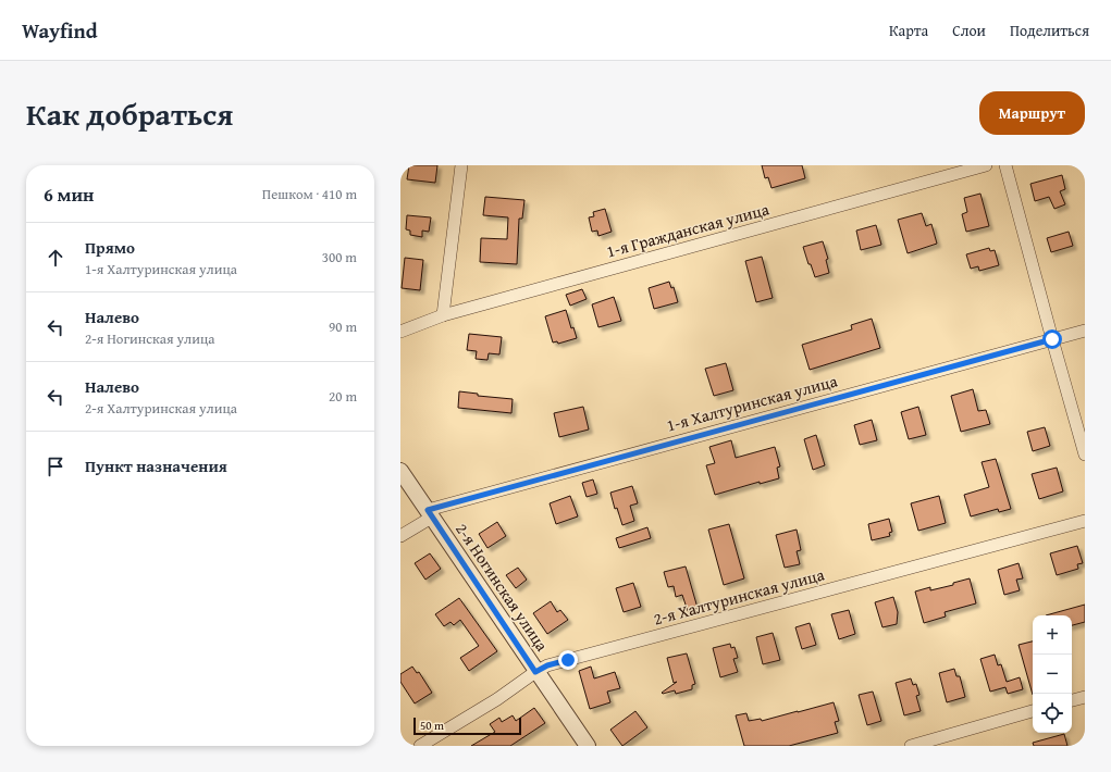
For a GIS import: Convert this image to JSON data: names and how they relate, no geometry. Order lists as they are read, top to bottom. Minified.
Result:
{"streets":{"street":["1-я Гражданская улица","1-я Халтуринская улица","2-я Ногинская улица","2-я Халтуринская улица"]},"crossings":[["1-я Халтуринская улица","2-я Ногинская улица"],["2-я Ногинская улица","2-я Халтуринская улица"]],"scale_bar":"50 m","page":{"header":"Wayfind","nav":["Карта","Слои","Поделиться"],"title":"Как добраться","buttons":"Маршрут","heading":["6 мин","Пешком · 410 m"],"list":[["Прямо","1-я Халтуринская улица","300 m"],["Налево","2-я Ногинская улица","90 m"],["Налево","2-я Халтуринская улица","20 m"],"Пункт назначения"],"map_buttons":["+","−"],"scale":"50 m"}}
